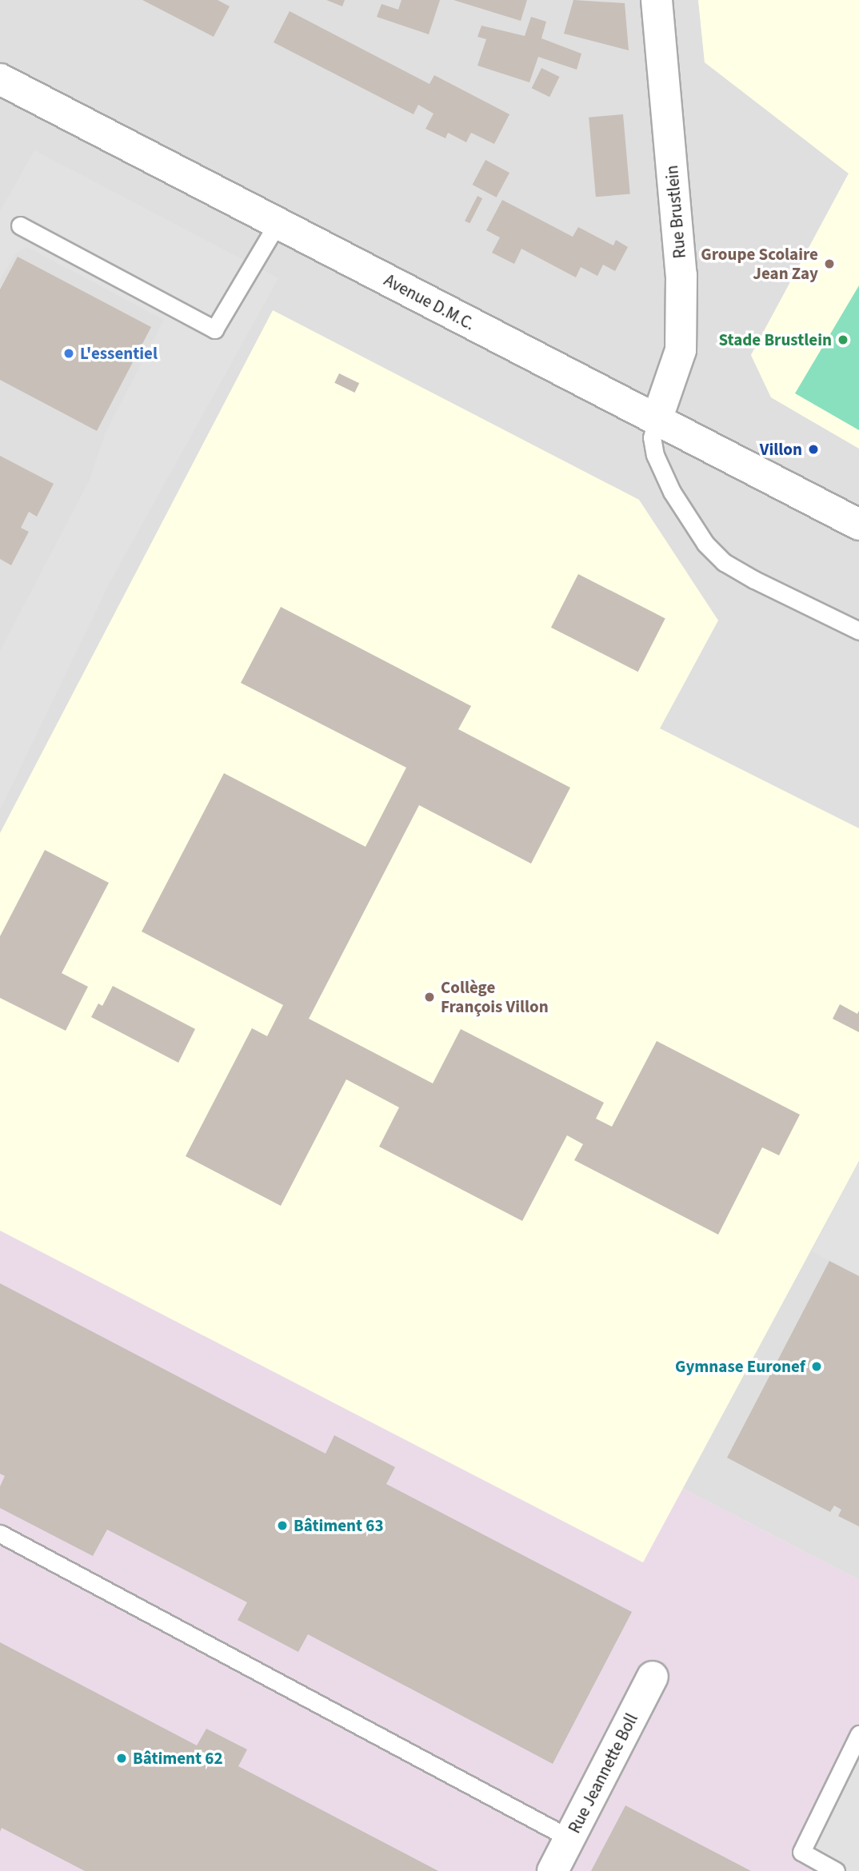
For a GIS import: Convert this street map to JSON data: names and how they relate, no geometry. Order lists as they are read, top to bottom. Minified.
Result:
{"streets":{"street":["Rue Brustlein","Avenue D.M.C.","Rue Jeannette Boll"]},"crossings":[["Rue Brustlein","Avenue D.M.C."]],"places":["Groupe Scolaire Jean Zay","Stade Brustlein","L'essentiel","Villon","Collège François Villon","Gymnase Euronef","Bâtiment 63","Bâtiment 62"]}
